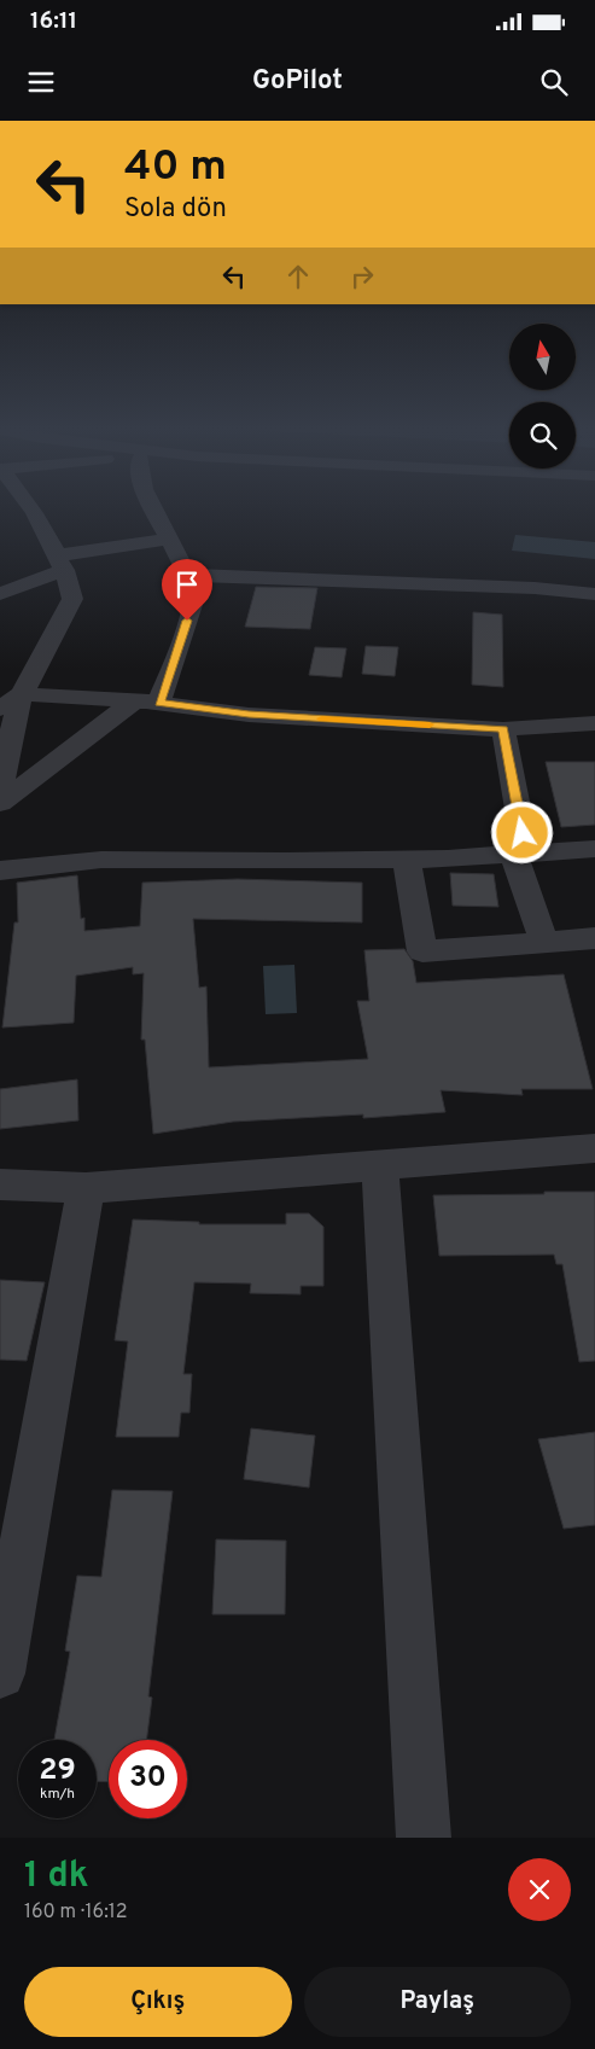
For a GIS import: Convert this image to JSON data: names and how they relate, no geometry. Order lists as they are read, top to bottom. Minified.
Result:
{"north":"top","page":{"status":"16:11","header":"GoPilot","turn":["40 m","Sola dön"],"speed":"29 km/h","limit":"30","heading":["1 dk","160 m · 16:12"],"buttons":["Çıkış","Paylaş"]}}
